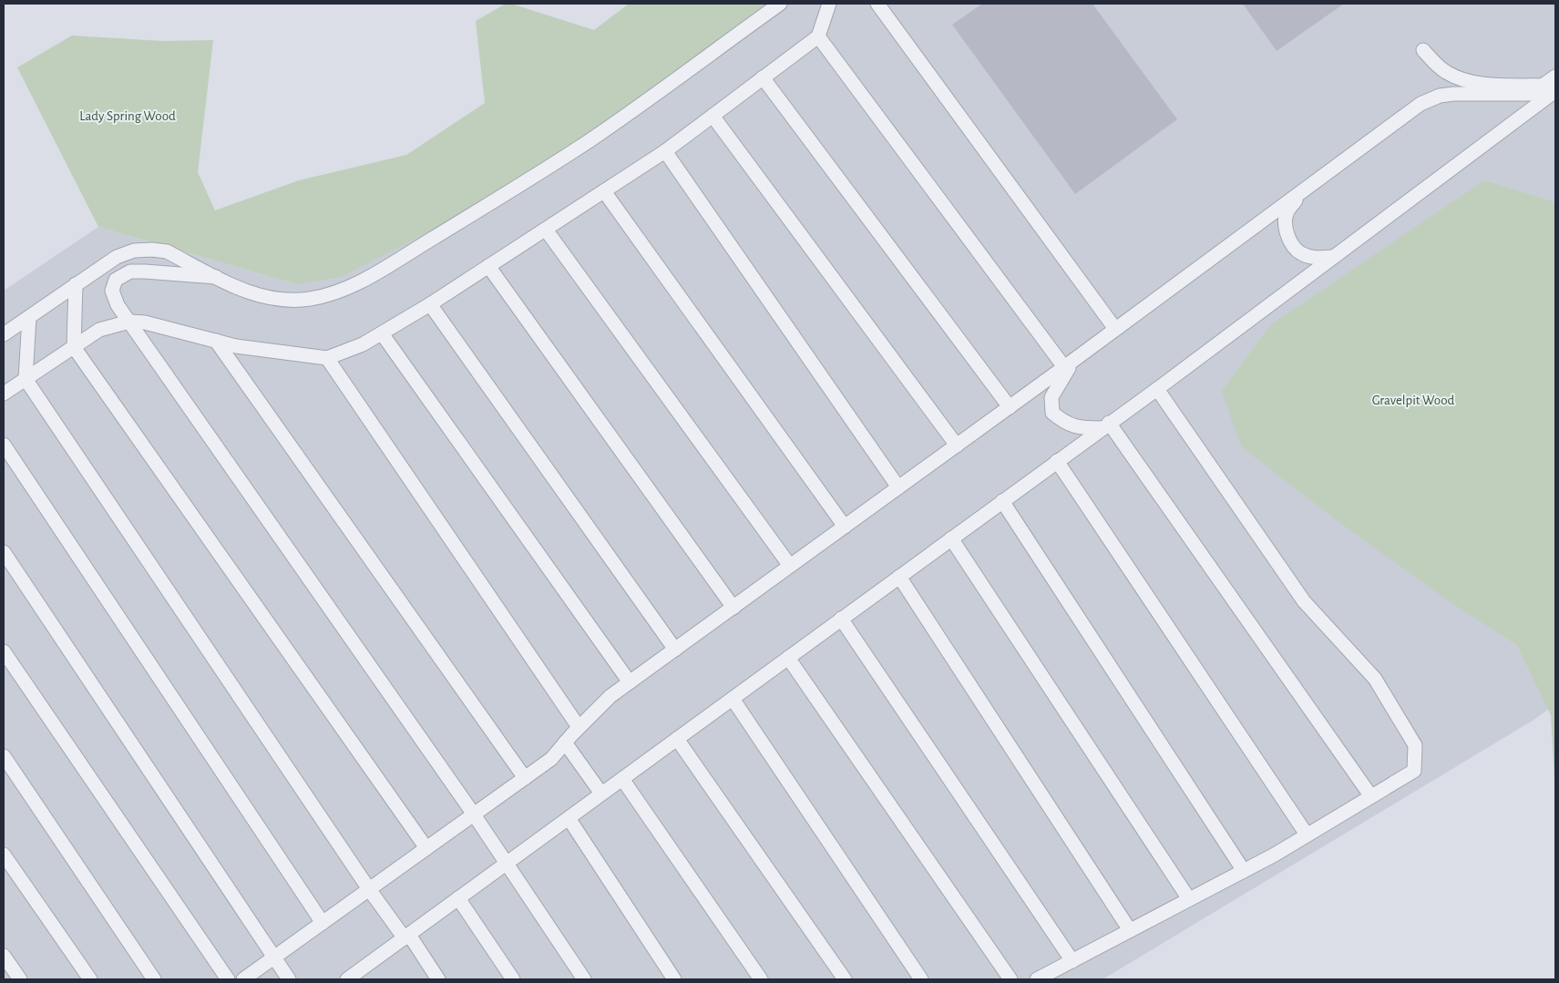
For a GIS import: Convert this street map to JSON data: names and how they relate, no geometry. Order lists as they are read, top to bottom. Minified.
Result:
{"parks":["Lady Spring Wood","Gravelpit Wood"]}
